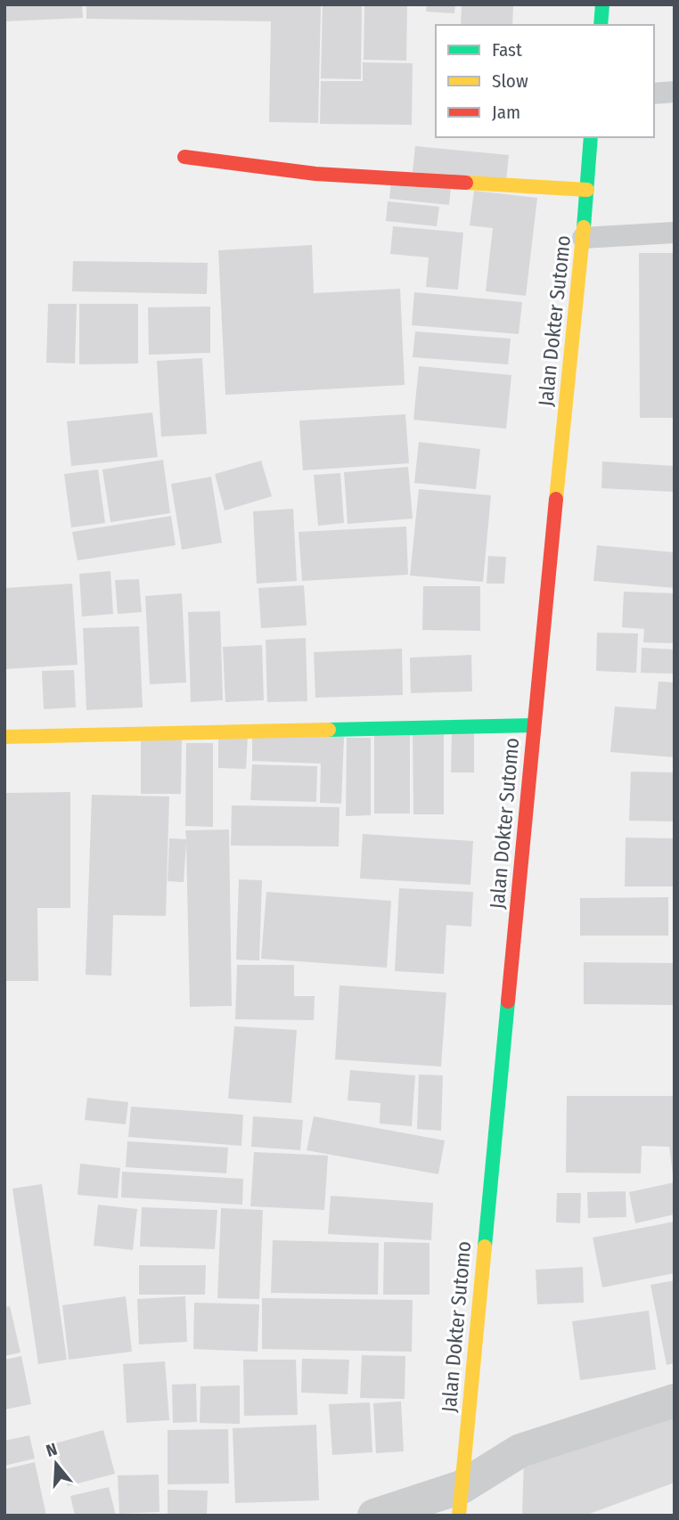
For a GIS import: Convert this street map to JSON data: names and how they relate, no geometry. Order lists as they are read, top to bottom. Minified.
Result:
{"streets":{"main road":["Jalan Dokter Sutomo"]},"legend":["Fast","Slow","Jam"],"north":"top"}
